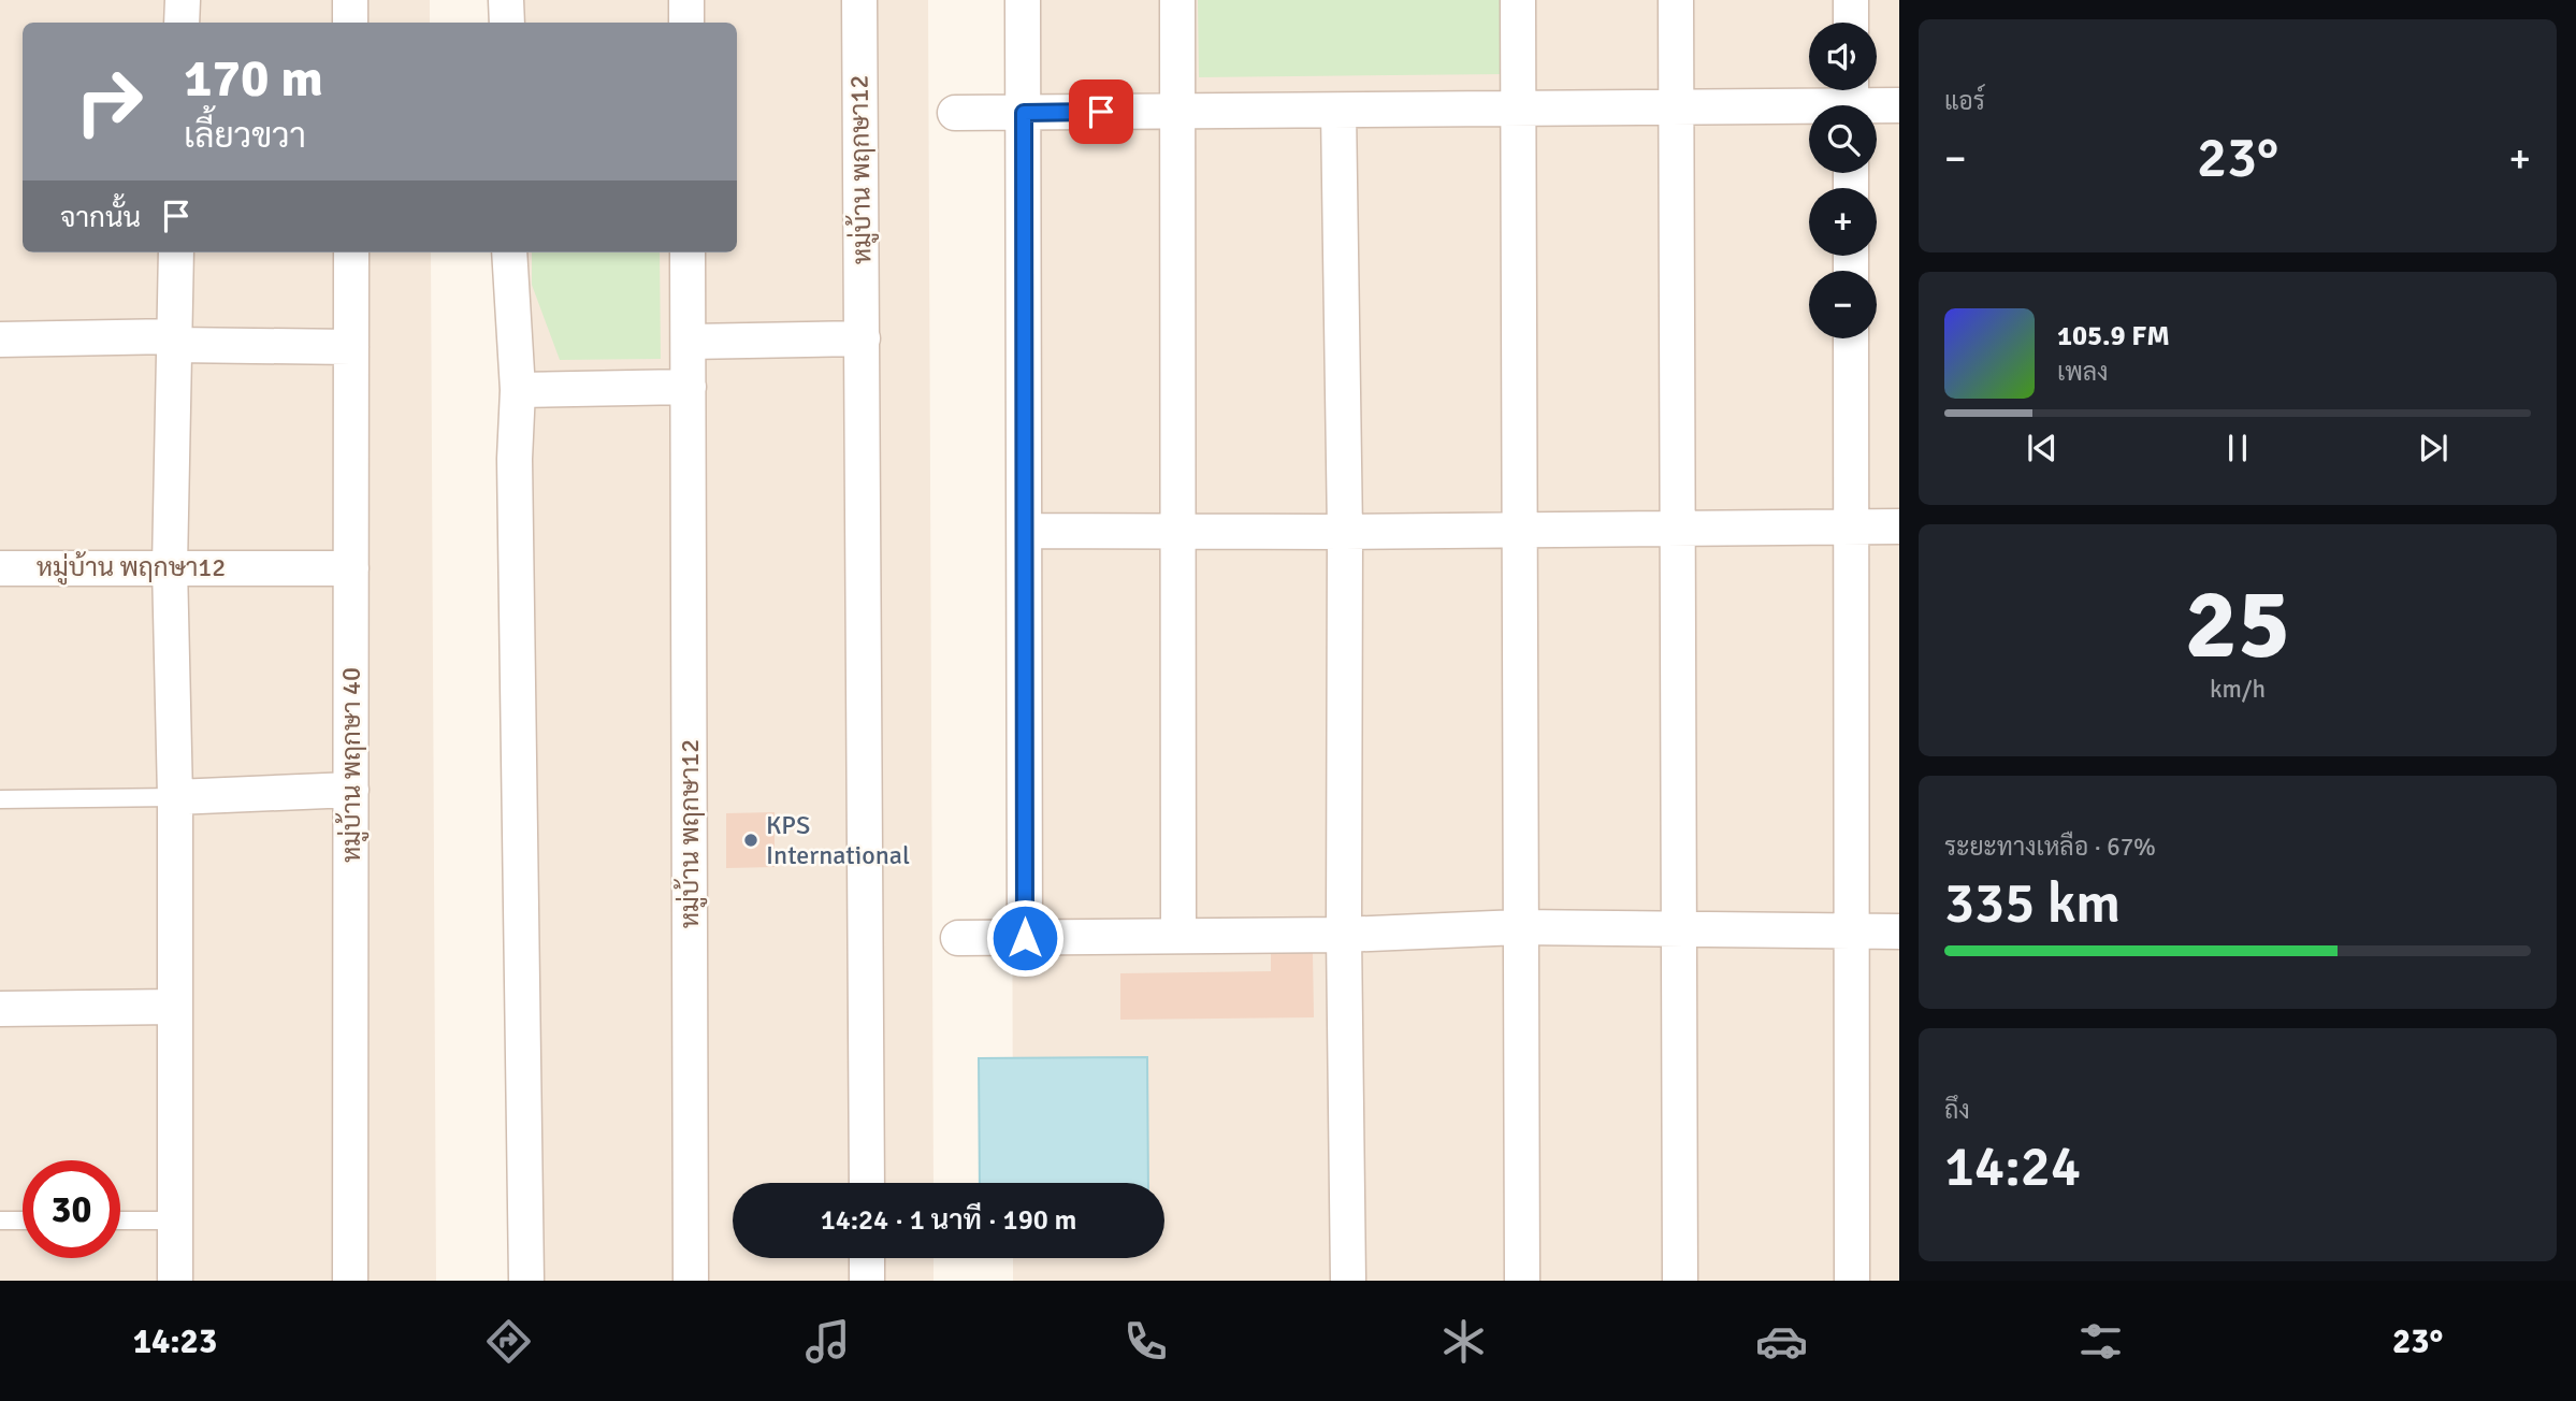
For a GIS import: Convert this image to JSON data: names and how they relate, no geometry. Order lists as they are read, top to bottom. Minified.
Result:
{"streets":{"street":["หมู่บ้าน พฤกษา12","หมู่บ้าน พฤกษา 40"]},"crossings":[["หมู่บ้าน พฤกษา12","หมู่บ้าน พฤกษา 40"]],"places":["KPS International"],"page":{"tile":["แอร์",["25","km/h"],["ระยะทางเหลือ · 67%","335 km"],["ถึง","14:24"]],"map_buttons":["+","−"],"turn":["170 m","เลี้ยวขวา"],"heat":["−","23°","+"],"then":"จากนั้น","song":["105.9 FM","เพลง"],"limit":"30","trip":"14:24 · 1 นาที · 190 m","tabs":["14:23","23°"]}}
